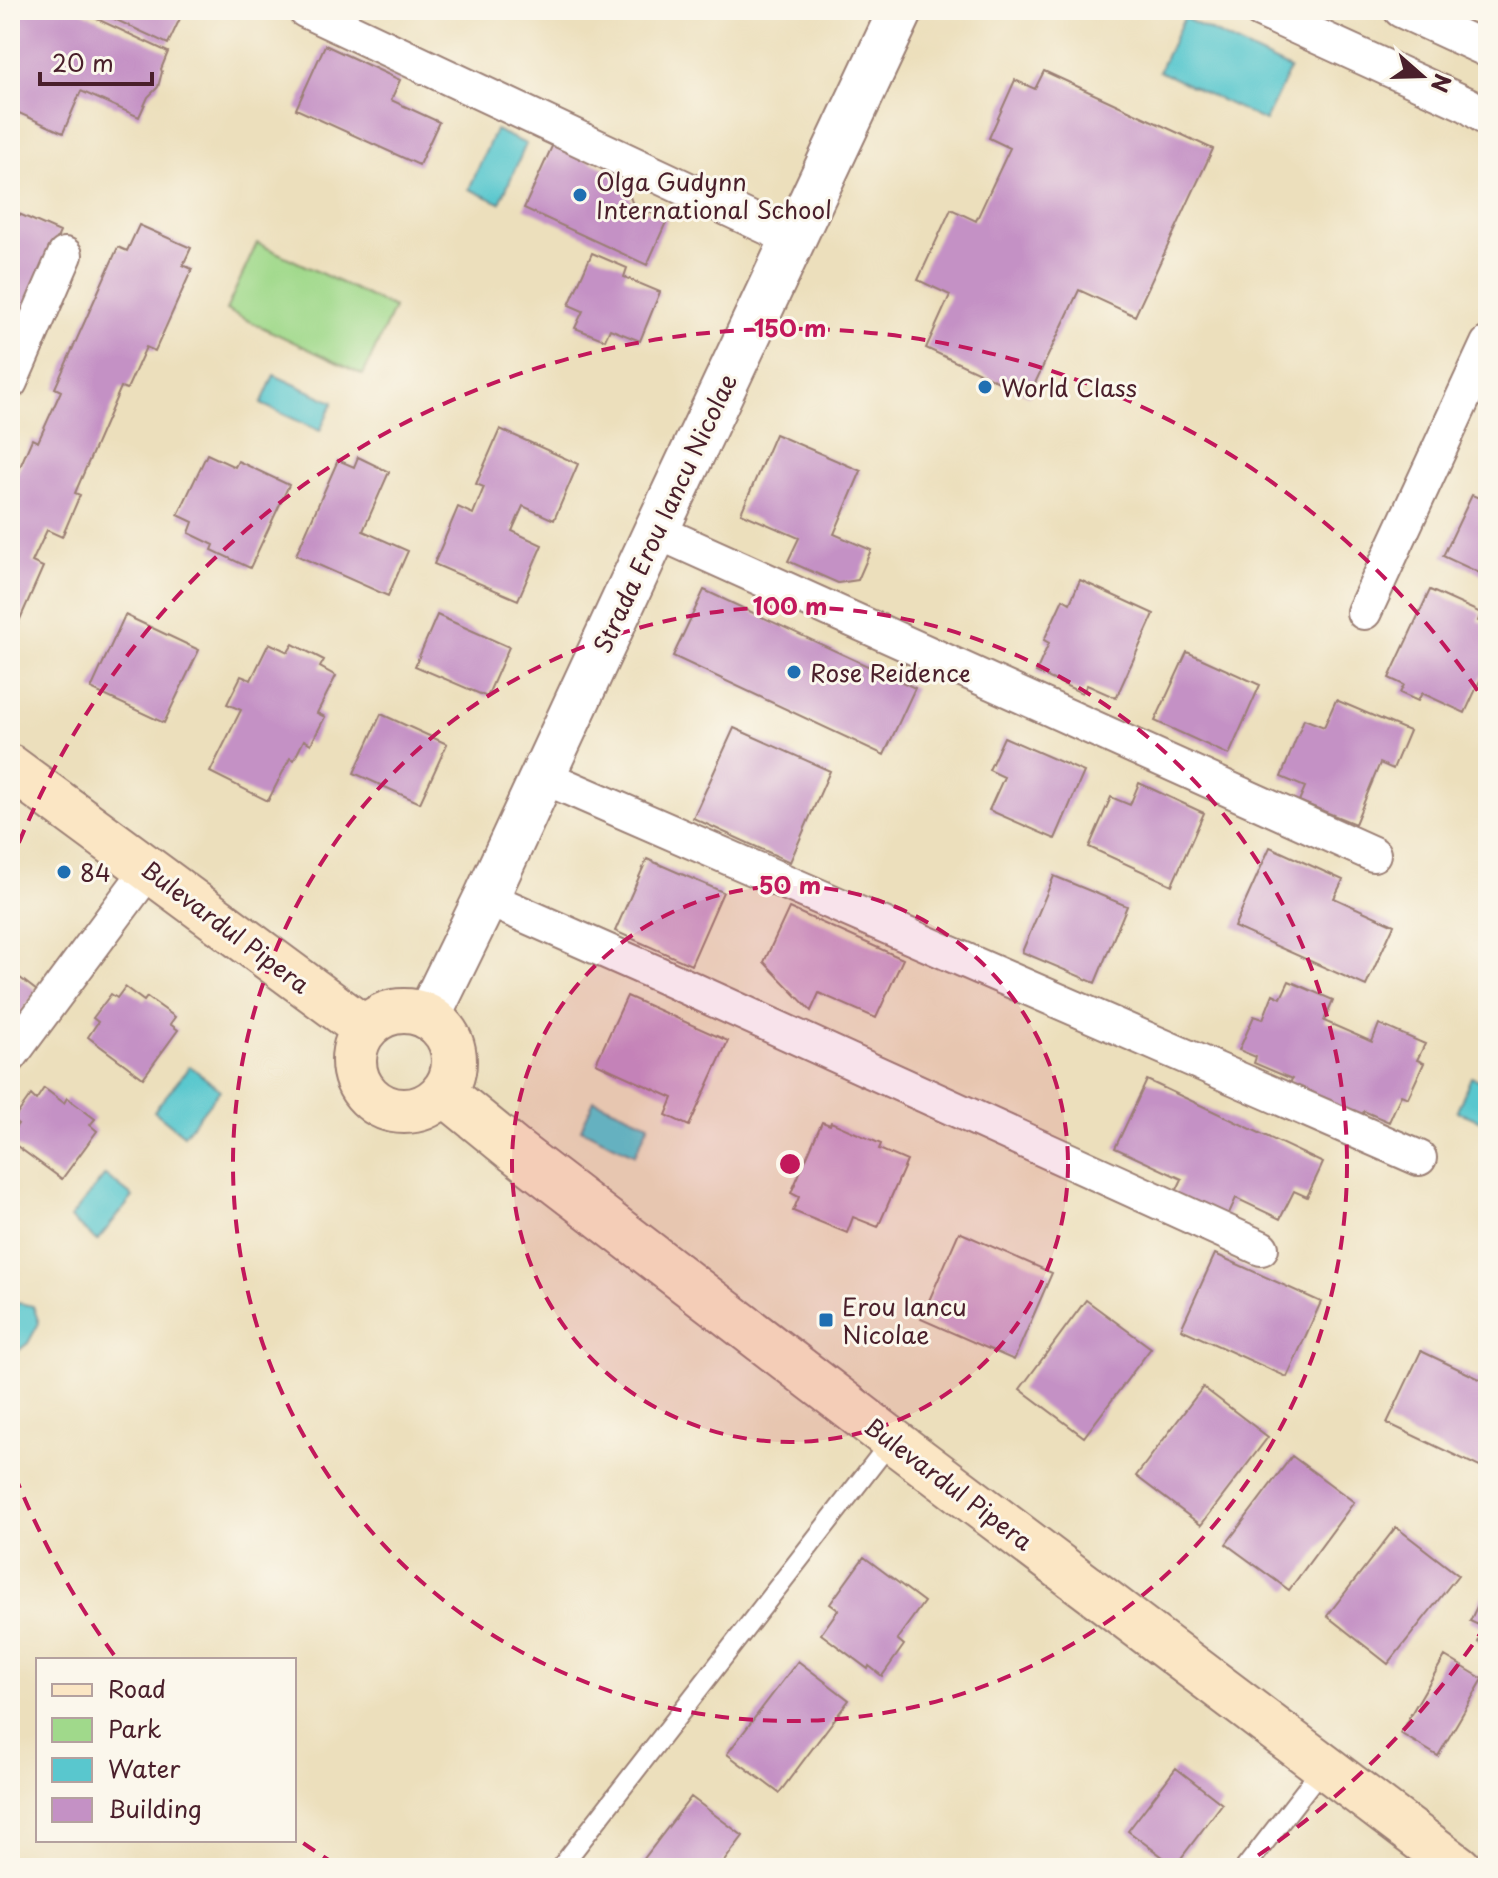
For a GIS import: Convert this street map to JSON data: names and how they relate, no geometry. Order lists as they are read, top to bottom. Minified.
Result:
{"streets":{"main road":["Bulevardul Pipera"],"street":["Strada Erou Iancu Nicolae"]},"crossings":[["Strada Erou Iancu Nicolae","Bulevardul Pipera"]],"places":{"other":["Olga Gudynn International School","World Class","Rose Reidence","84"],"transit":["Erou Iancu Nicolae"]},"legend":["Road","Park","Water","Building"],"scale_bar":"20 m","north":"right","rings":["150 m","100 m","50 m"]}
